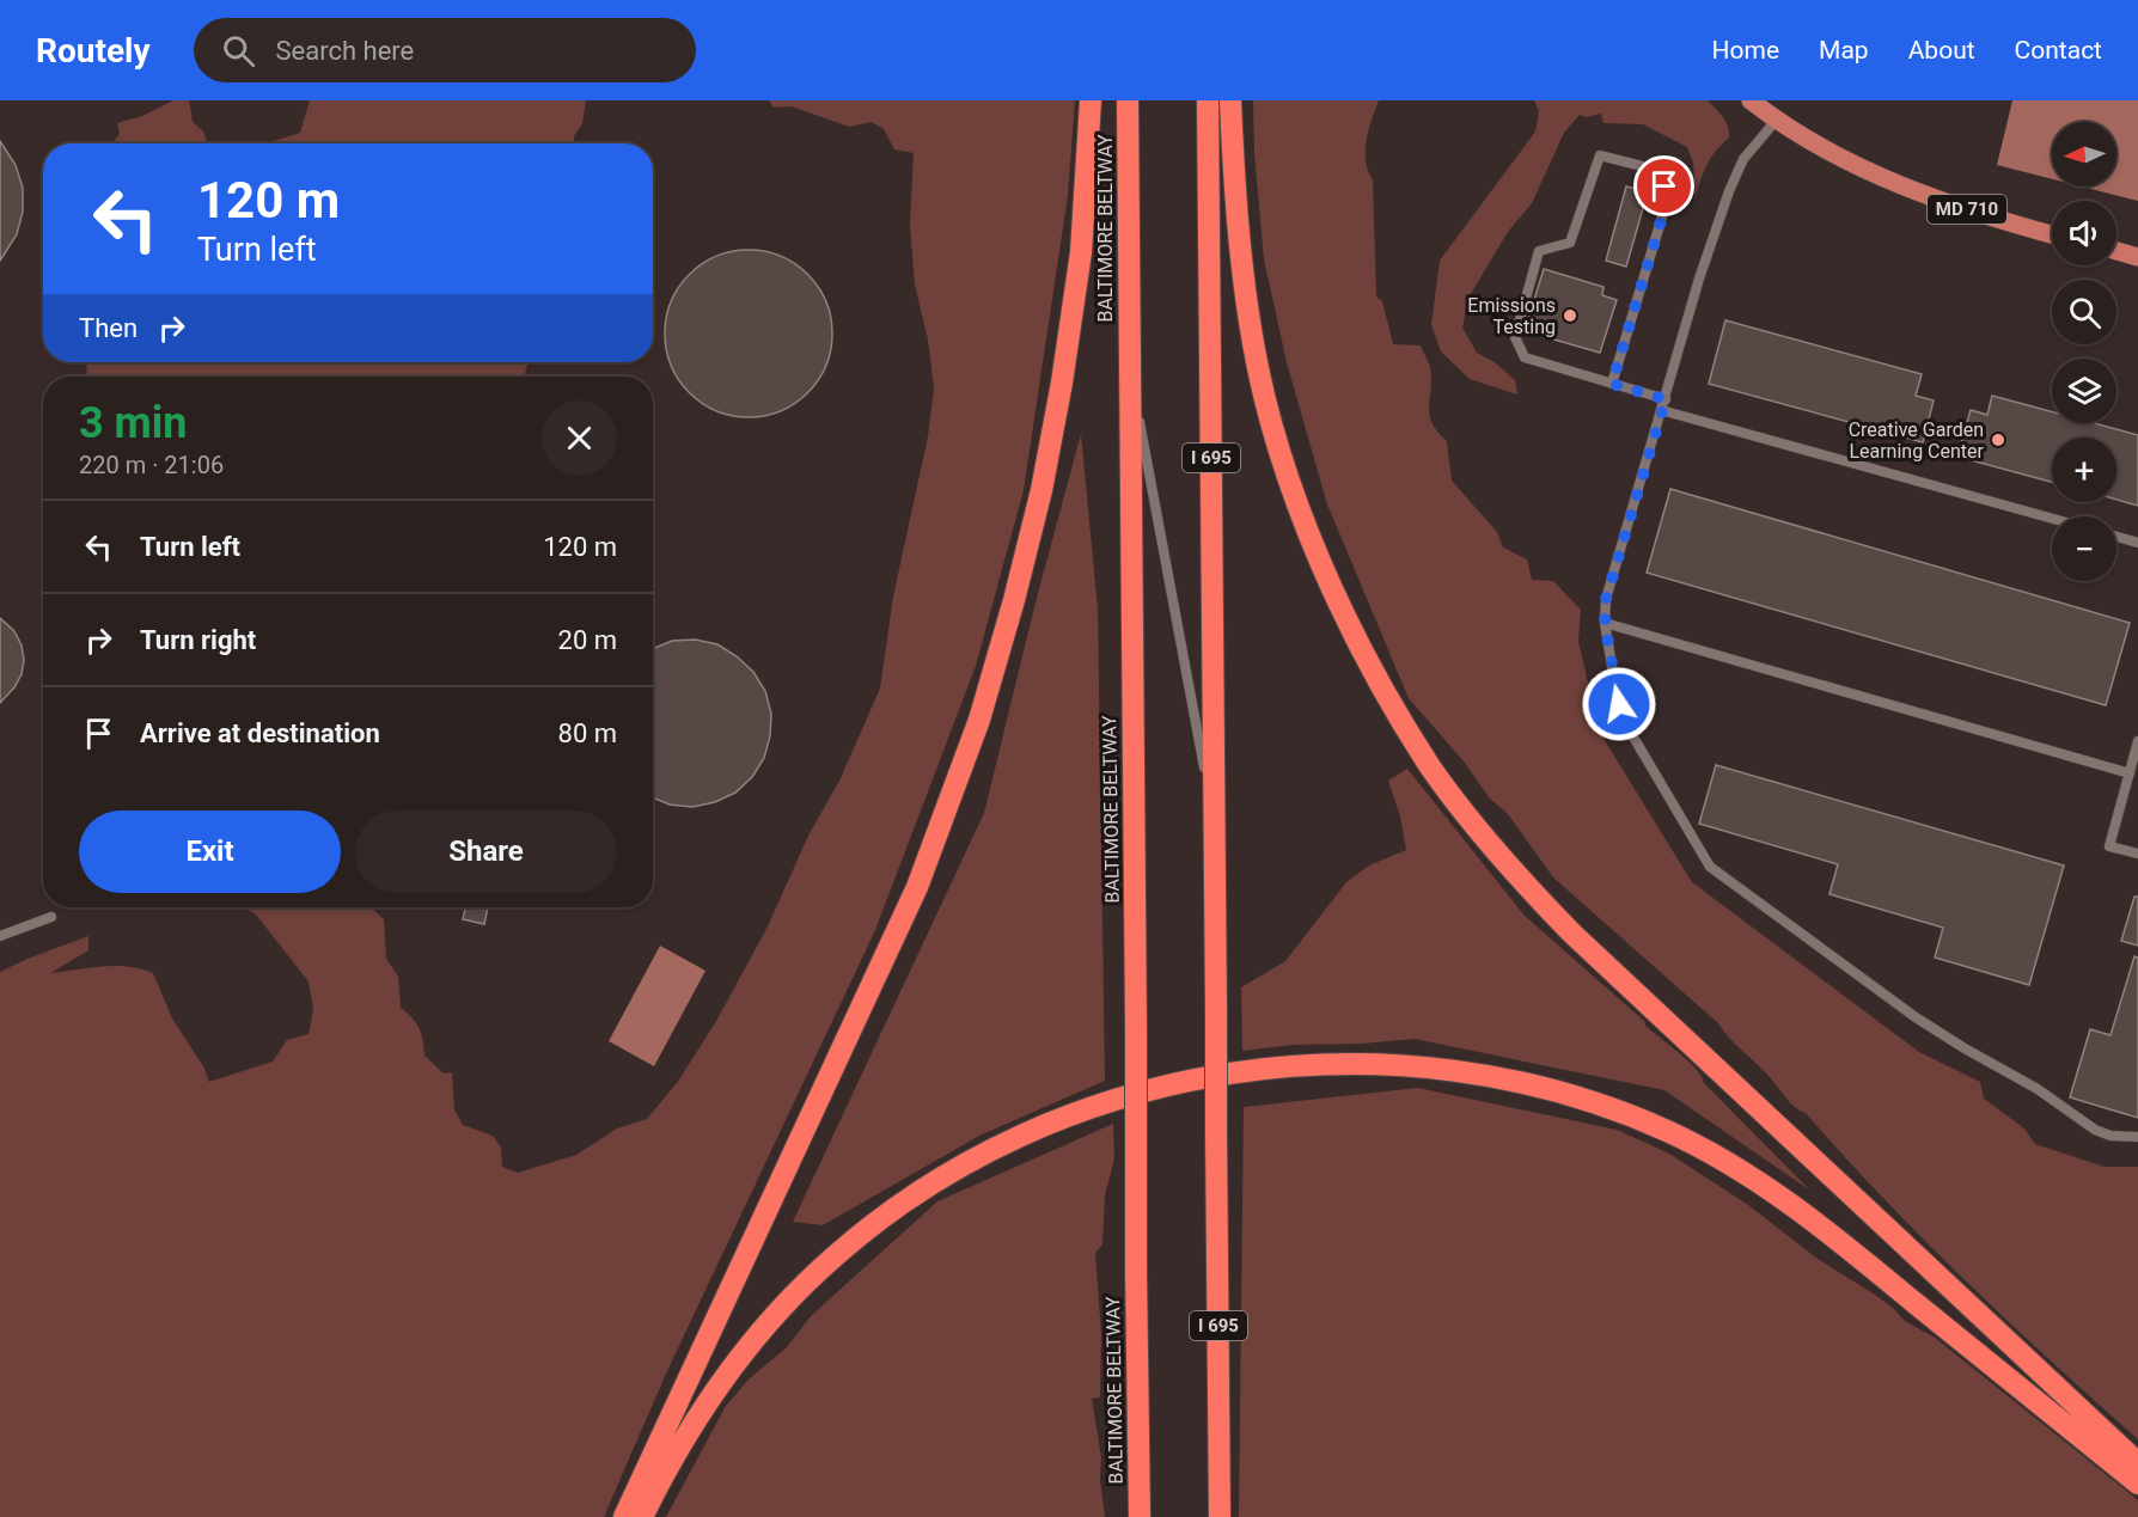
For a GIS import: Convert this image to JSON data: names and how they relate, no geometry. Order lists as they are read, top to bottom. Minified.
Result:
{"streets":{"highway":["BALTIMORE BELTWAY","I 695"],"main road":["MD 710"]},"places":["Emissions Testing","Creative Garden Learning Center"],"north":"left","page":{"header":"Routely","search":"Search here","nav":["Home","Map","About","Contact"],"map_buttons":["+","−"],"turn":["120 m","Turn left"],"then":"Then","heading":["3 min","220 m · 21:06"],"list":[{"name":"Turn left","value":"120 m"},{"name":"Turn right","value":"20 m"},{"name":"Arrive at destination","value":"80 m"}],"buttons":["Exit","Share"]}}
